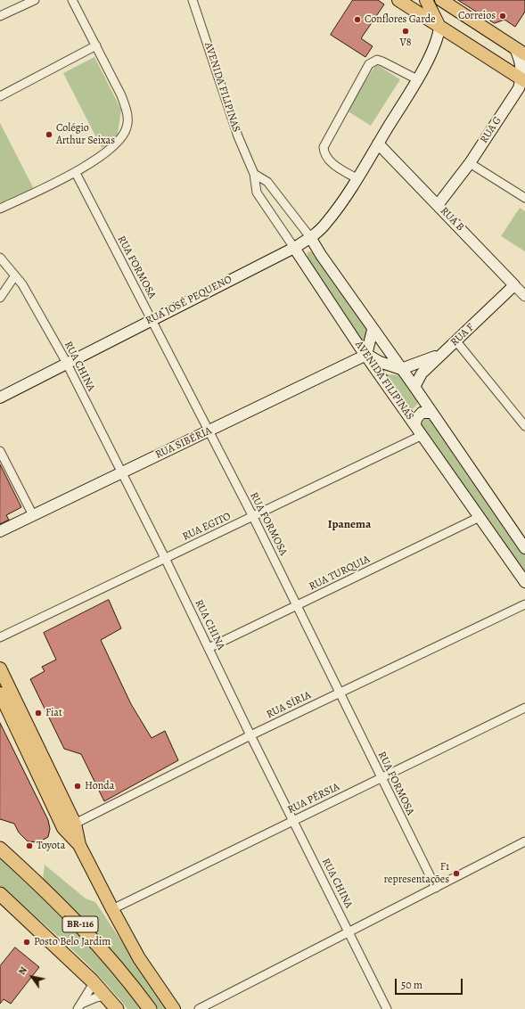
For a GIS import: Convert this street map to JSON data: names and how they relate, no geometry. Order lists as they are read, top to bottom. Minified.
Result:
{"streets":{"highway":["BR-116"],"main road":["AVENIDA FILIPINAS","RUA G","RUA B","RUA JOSÉ PEQUENO","RUA F","RUA SIBÉRIA"],"street":["RUA FORMOSA","RUA CHINA","RUA EGITO","RUA TURQUIA","RUA SÍRIA","RUA PÉRSIA"]},"crossings":[["AVENIDA FILIPINAS","RUA JOSÉ PEQUENO"],["AVENIDA FILIPINAS","RUA F"],["AVENIDA FILIPINAS","RUA SIBÉRIA"],["AVENIDA FILIPINAS","RUA EGITO"],["AVENIDA FILIPINAS","RUA TURQUIA"],["RUA G","RUA B"],["RUA B","RUA JOSÉ PEQUENO"],["RUA B","RUA F"],["RUA FORMOSA","RUA JOSÉ PEQUENO"],["RUA FORMOSA","RUA SIBÉRIA"],["RUA FORMOSA","RUA EGITO"],["RUA FORMOSA","RUA TURQUIA"],["RUA FORMOSA","RUA SÍRIA"],["RUA FORMOSA","RUA PÉRSIA"],["RUA JOSÉ PEQUENO","RUA CHINA"],["RUA CHINA","RUA SIBÉRIA"],["RUA CHINA","RUA EGITO"],["RUA CHINA","RUA TURQUIA"],["RUA CHINA","RUA SÍRIA"],["RUA CHINA","RUA PÉRSIA"]],"districts":["Ipanema"],"places":["Correios","Conflores Garde","V8","Colégio Arthur Seixas","Fiat","Honda","Toyota","F1 representações","Posto Belo Jardim"],"scale_bar":"50 m","north":"top left"}
